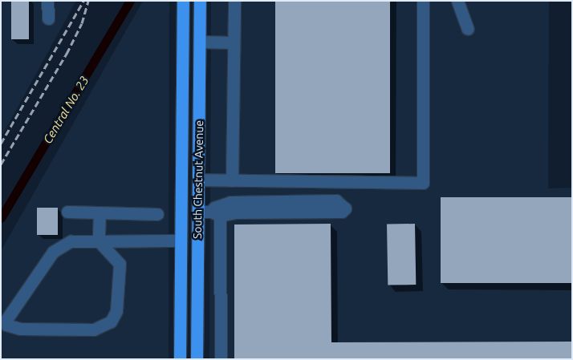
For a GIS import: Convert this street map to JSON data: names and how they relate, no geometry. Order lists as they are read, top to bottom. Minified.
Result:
{"streets":{"main road":["South Chestnut Avenue"]},"water":["Central No. 23"]}
